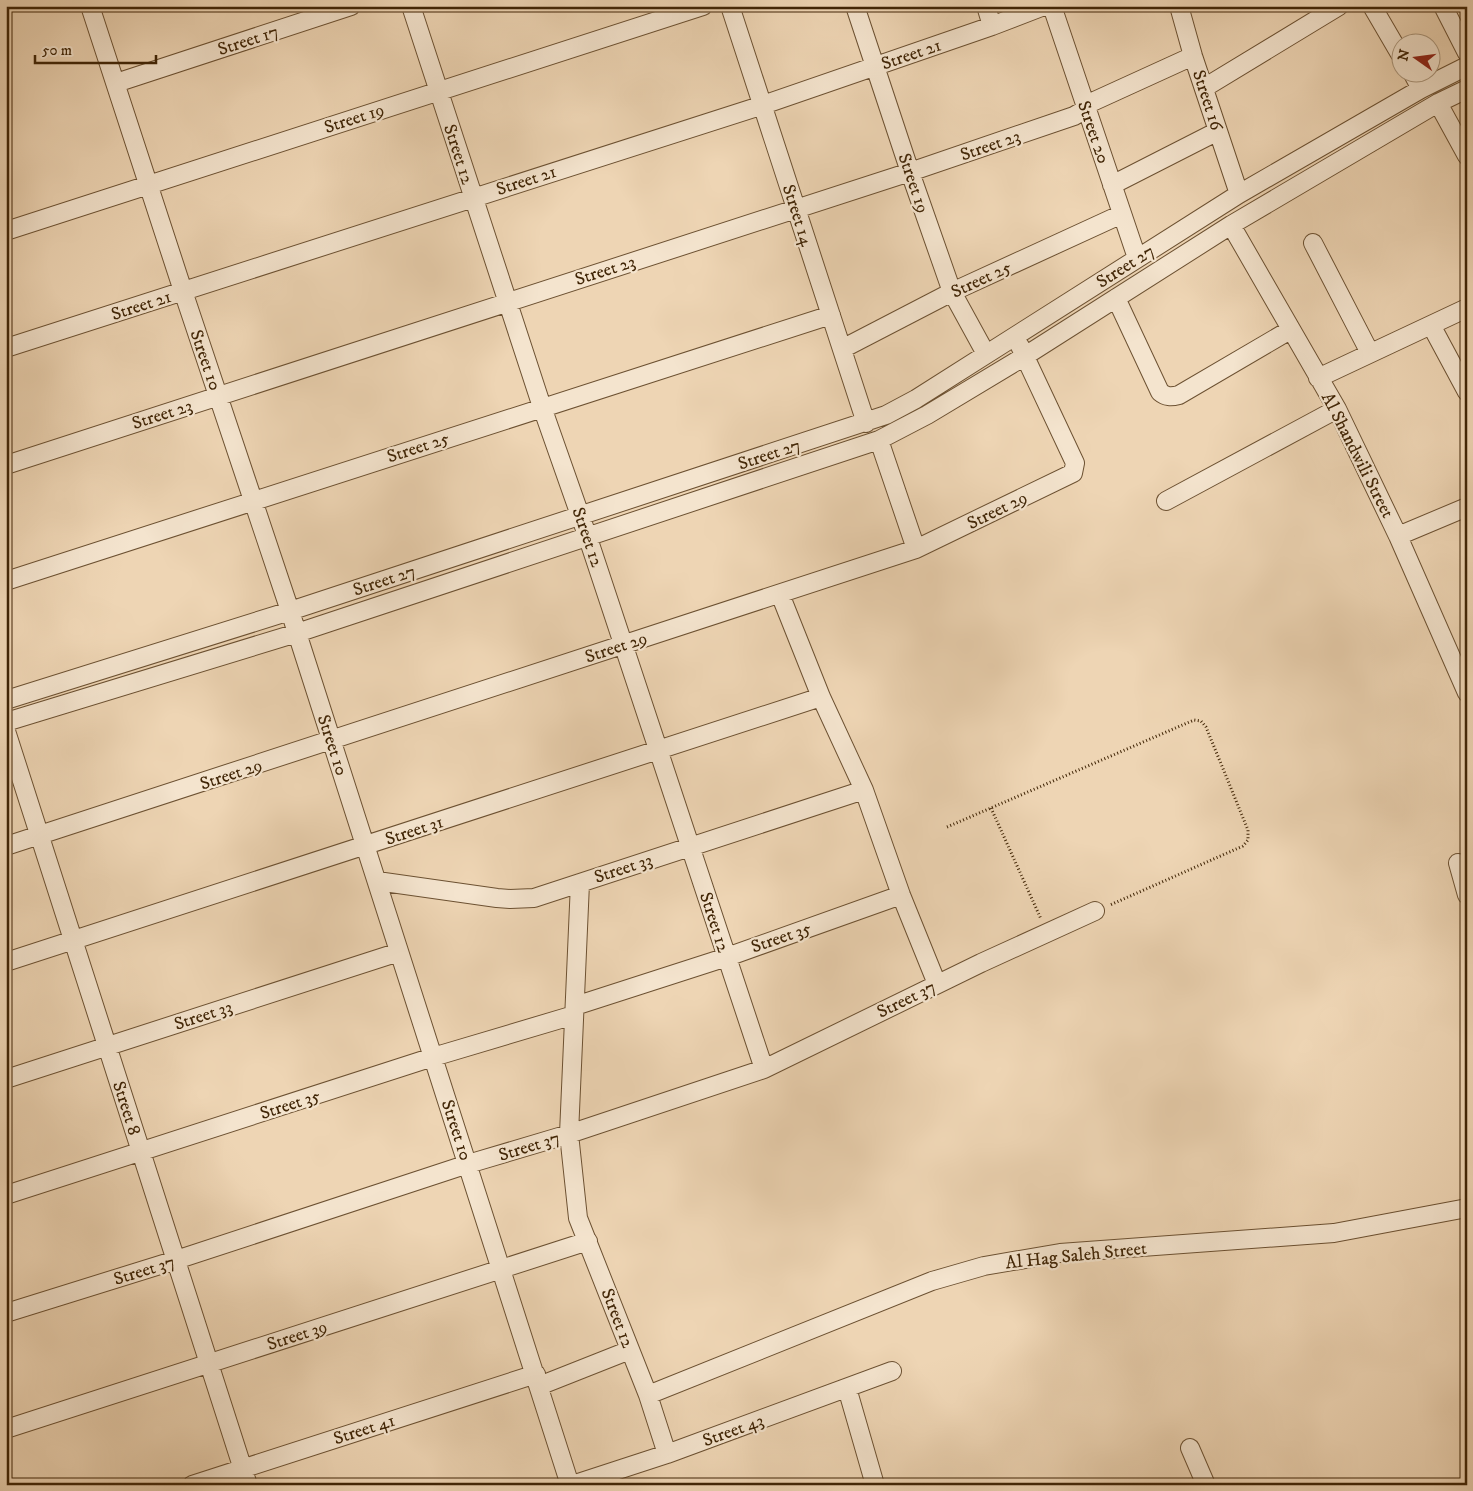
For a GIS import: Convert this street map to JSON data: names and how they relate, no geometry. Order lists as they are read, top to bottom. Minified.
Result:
{"streets":{"street":["Street 17","Street 21","Street 16","Street 19","Street 20","Street 23","Street 12","Street 14","Street 27","Street 25","Street 10","Al Shandwili Street","Street 29","Street 31","Street 33","Street 35","Street 37","Street 8","Al Hag Saleh Street","Street 39","Street 41","Street 43"]},"crossings":[["Street 17","Street 10"],["Street 21","Street 19"],["Street 21","Street 12"],["Street 21","Street 14"],["Street 21","Street 10"],["Street 16","Street 23"],["Street 16","Street 27"],["Street 19","Street 23"],["Street 19","Street 12"],["Street 19","Street 27"],["Street 19","Street 25"],["Street 19","Street 10"],["Street 20","Street 23"],["Street 20","Street 27"],["Street 20","Street 25"],["Street 23","Street 12"],["Street 23","Street 14"],["Street 23","Street 10"],["Street 12","Street 27"],["Street 12","Street 25"],["Street 12","Street 29"],["Street 12","Street 31"],["Street 12","Street 33"],["Street 12","Street 35"],["Street 12","Street 37"],["Street 12","Al Hag Saleh Street"],["Street 12","Street 39"],["Street 12","Street 41"],["Street 12","Street 43"],["Street 14","Street 27"],["Street 14","Street 25"],["Street 27","Street 10"],["Street 27","Al Shandwili Street"],["Street 27","Street 29"],["Street 25","Street 10"],["Street 10","Street 29"],["Street 10","Street 31"],["Street 10","Street 33"],["Street 10","Street 35"],["Street 10","Street 37"],["Street 10","Street 39"],["Street 10","Street 41"],["Street 10","Street 43"],["Street 29","Street 8"],["Street 31","Street 8"],["Street 33","Street 8"],["Street 35","Street 8"],["Street 37","Street 8"],["Street 8","Street 39"],["Street 8","Street 41"]],"scale_bar":"50 m","north":"left"}
